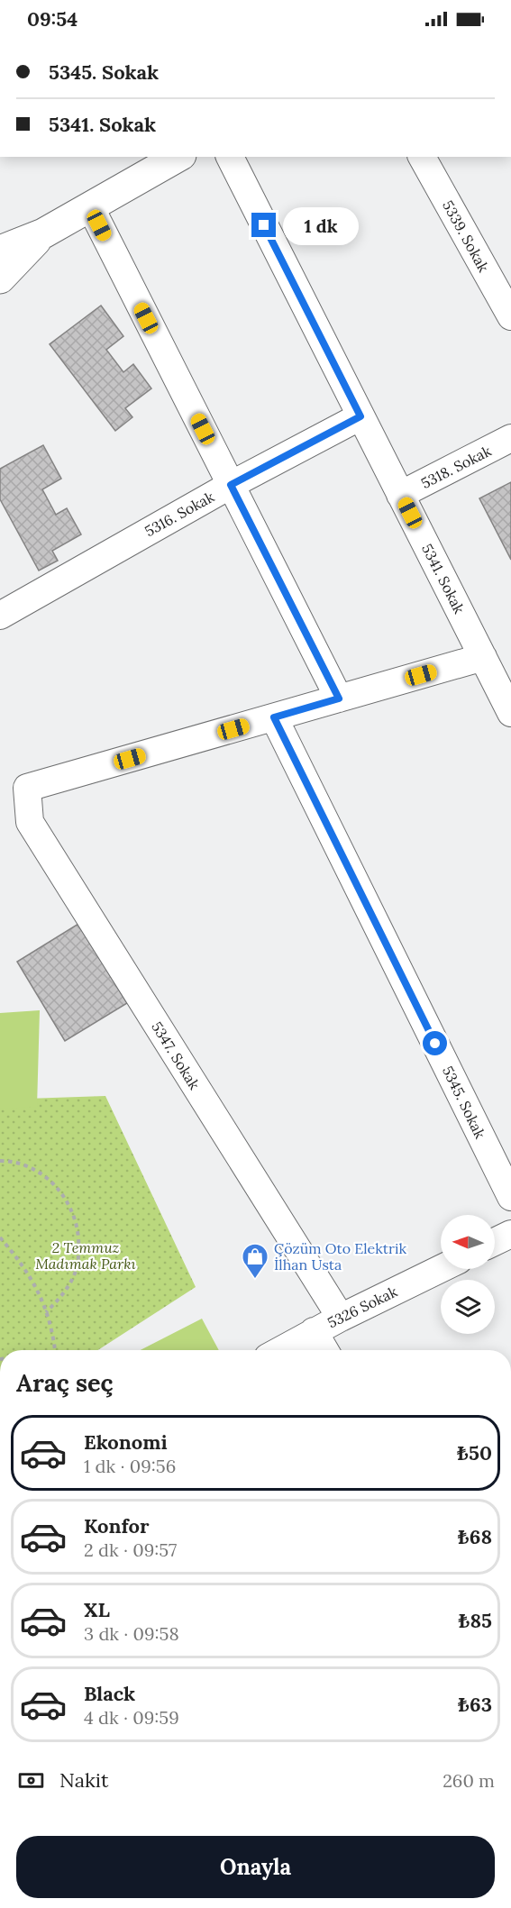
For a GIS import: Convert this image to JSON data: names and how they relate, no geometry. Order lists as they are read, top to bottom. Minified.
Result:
{"streets":{"street":["5339. Sokak","5318. Sokak","5316. Sokak","5341. Sokak","5347. Sokak","5345. Sokak","5326 Sokak"]},"crossings":[["5318. Sokak","5341. Sokak"],["5316. Sokak","5341. Sokak"],["5347. Sokak","5345. Sokak"],["5347. Sokak","5326 Sokak"]],"parks":["2 Temmuz Madımak Parkı"],"places":{"shop":["Çözüm Oto Elektrik İlhan Usta"]},"north":"left","page":{"status":"09:54","banner":["5345. Sokak","5341. Sokak"],"bubble":"1 dk","heading":"Araç seç","list":[{"name":"Ekonomi","note":"1 dk · 09:56","value":"₺50"},{"name":"Konfor","note":"2 dk · 09:57","value":"₺68"},{"name":"XL","note":"3 dk · 09:58","value":"₺85"},{"name":"Black","note":"4 dk · 09:59","value":"₺63"}],"pay":["Nakit","260 m"],"buttons":"Onayla"}}
